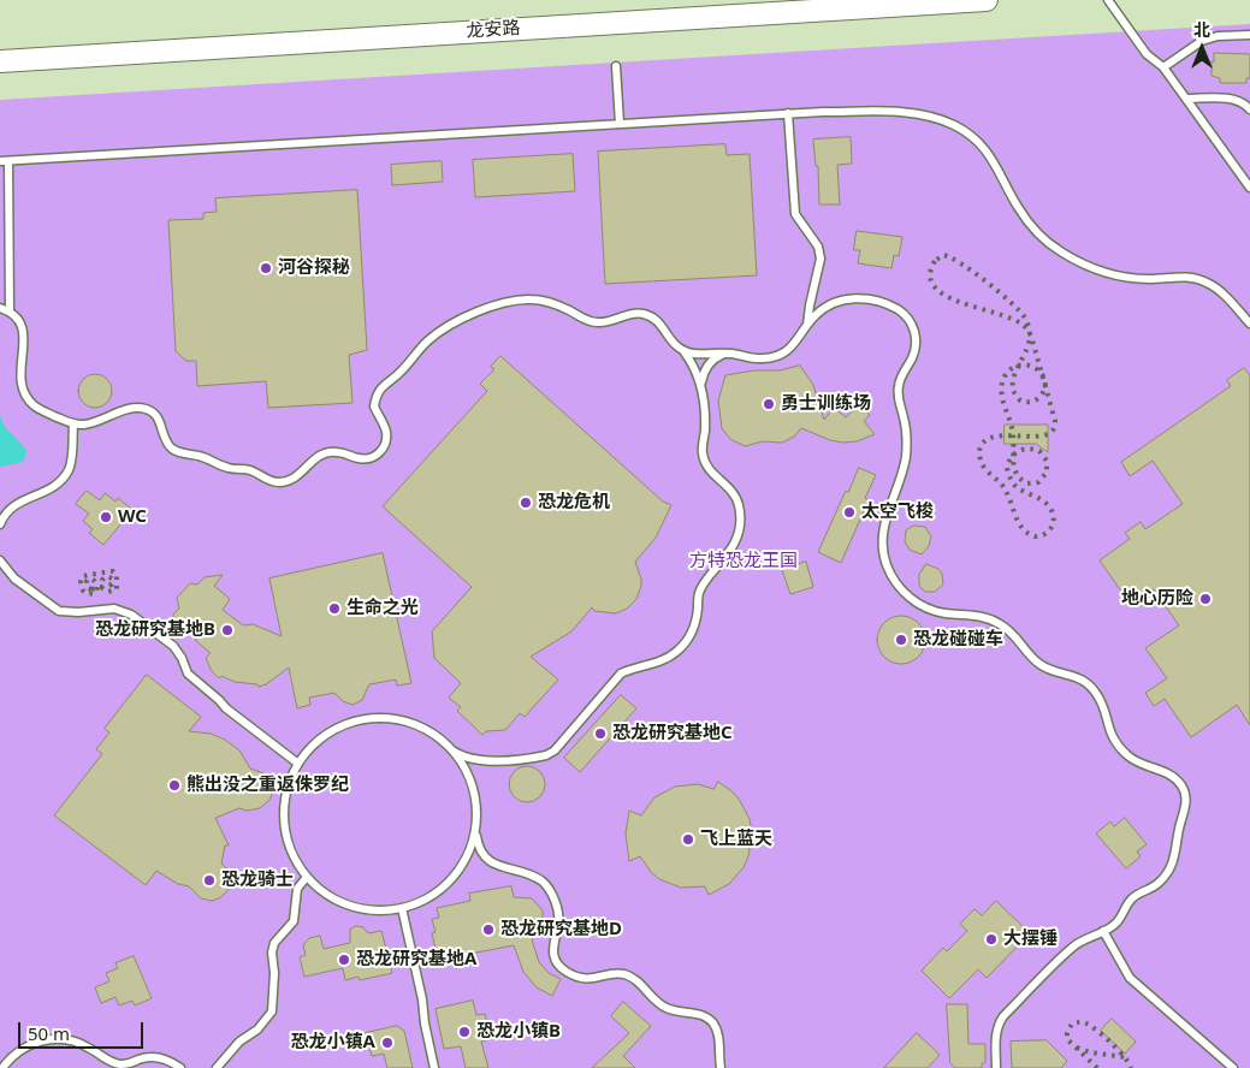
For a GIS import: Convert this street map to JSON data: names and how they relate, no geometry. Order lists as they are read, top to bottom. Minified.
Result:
{"streets":{"main road":["龙安路"]},"parks":["方特恐龙王国"],"places":["河谷探秘","勇士训练场","恐龙危机","太空飞梭","WC","地心历险","生命之光","恐龙研究基地B","恐龙碰碰车","恐龙研究基地C","熊出没之重返侏罗纪","飞上蓝天","恐龙骑士","恐龙研究基地D","大摆锤","恐龙研究基地A","恐龙小镇B","恐龙小镇A"],"scale_bar":"50 m","north":"top"}
